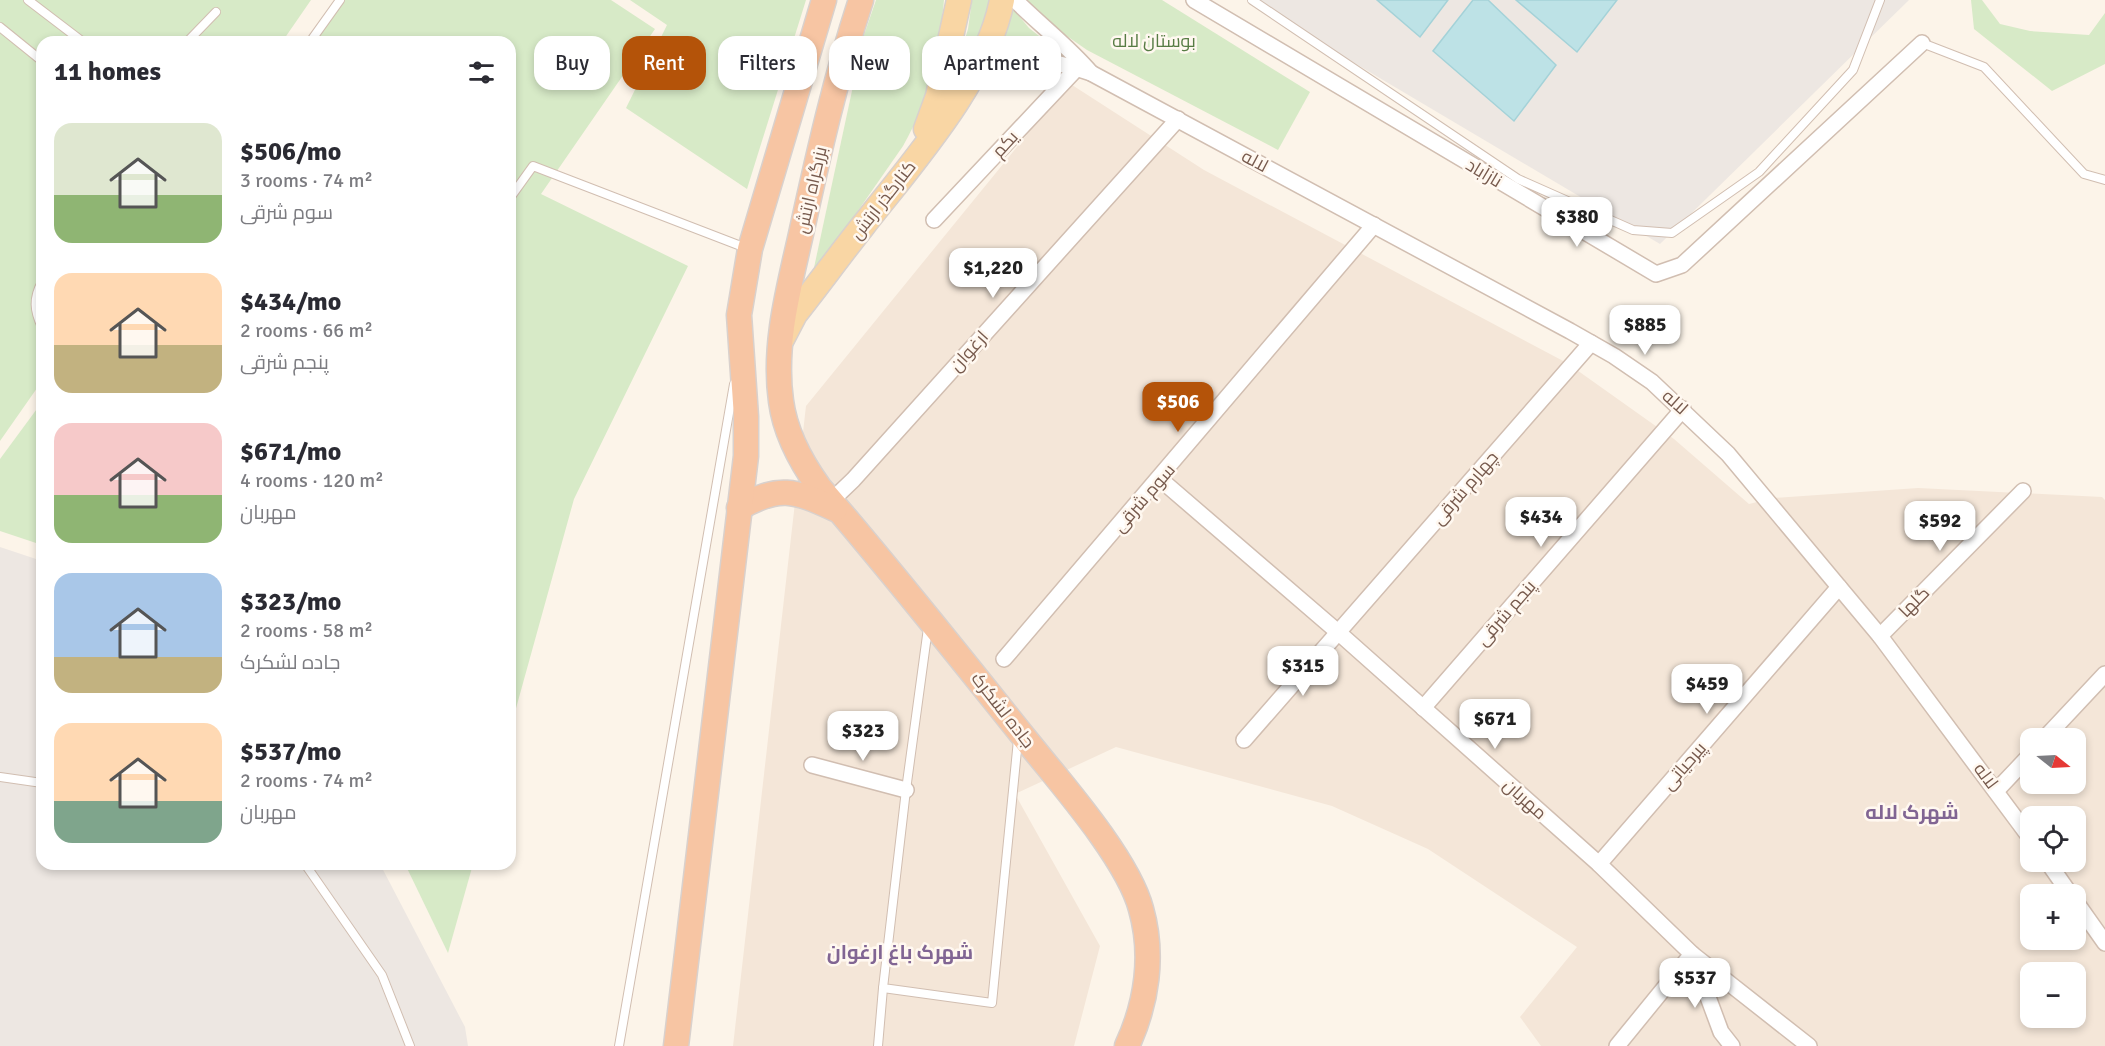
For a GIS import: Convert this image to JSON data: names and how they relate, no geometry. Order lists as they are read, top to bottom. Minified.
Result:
{"streets":{"highway":["بزرگراه ارتش","کنارگذر ارتش","جاده لشکرک"],"street":["یکم","لاله","نازآباد","ارغوان","چهارم شرقی","سوم شرقی","گلها","پنجم شرقی","پیرحیاتی","مهربان"]},"crossings":[["یکم","لاله"],["لاله","کنارگذر ارتش"],["لاله","ارغوان"],["لاله","چهارم شرقی"],["لاله","سوم شرقی"],["لاله","گلها"],["لاله","پنجم شرقی"],["لاله","پیرحیاتی"],["بزرگراه ارتش","کنارگذر ارتش"],["کنارگذر ارتش","جاده لشکرک"],["ارغوان","جاده لشکرک"],["چهارم شرقی","مهربان"],["سوم شرقی","مهربان"],["پنجم شرقی","مهربان"],["پیرحیاتی","مهربان"]],"districts":["شهرک لاله","شهرک باغ ارغوان"],"parks":["بوستان لاله"],"north":"right","page":{"chip":["Buy","Rent","Filters","New","Apartment"],"heading":"11 homes","list":[{"name":"$506/mo","note":"3 rooms · 74 m² · سوم شرقی"},{"name":"$434/mo","note":"2 rooms · 66 m² · پنجم شرقی"},{"name":"$671/mo","note":"4 rooms · 120 m² · مهربان"},{"name":"$323/mo","note":"2 rooms · 58 m² · جاده لشکرک"},{"name":"$537/mo","note":"2 rooms · 74 m² · مهربان"}],"price":["$380","$1,220","$885","$506","$434","$592","$315","$459","$671","$323","$537"],"map_buttons":["+","−"]}}
